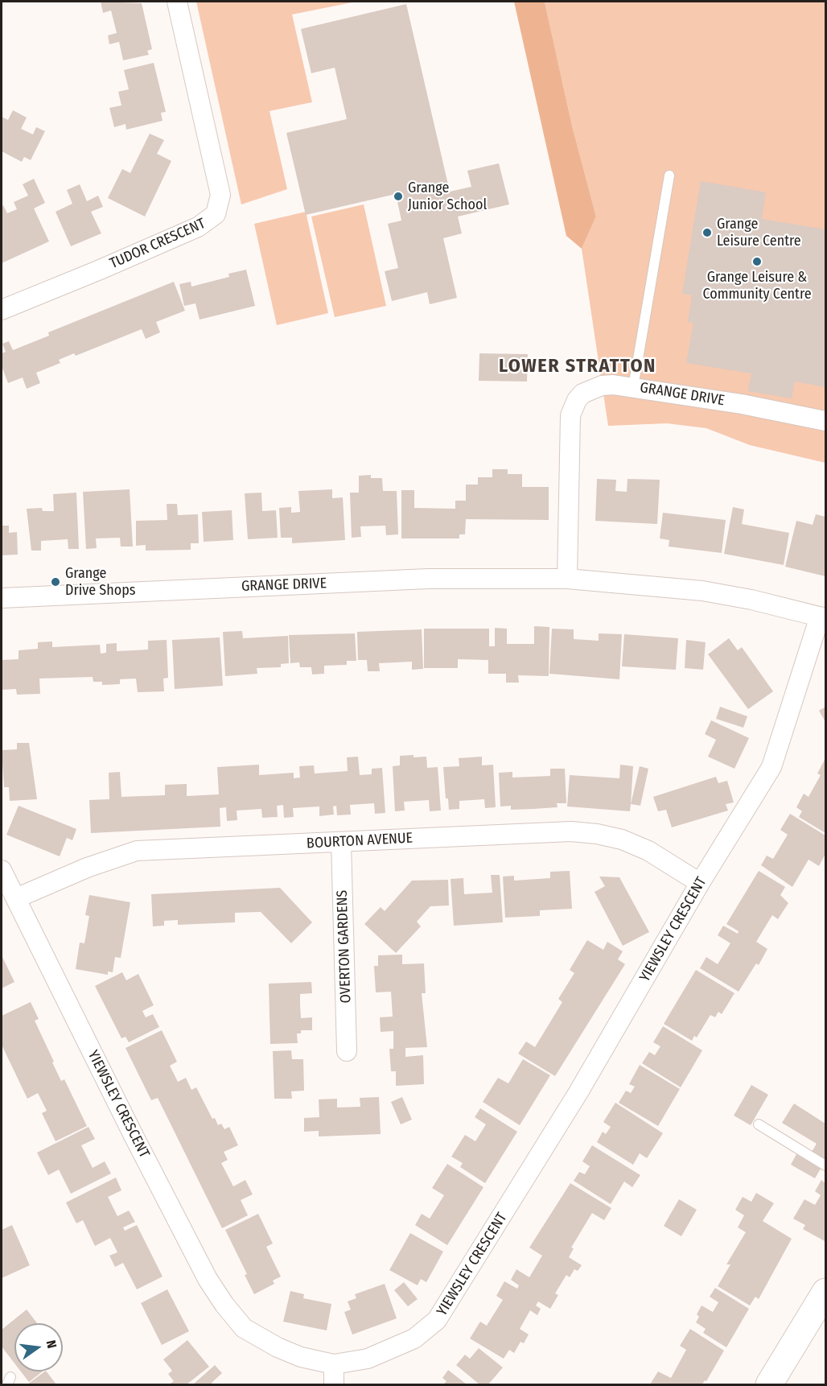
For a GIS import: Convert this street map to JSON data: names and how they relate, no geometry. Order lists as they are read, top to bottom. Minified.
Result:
{"streets":{"street":["TUDOR CRESCENT","GRANGE DRIVE","BOURTON AVENUE","YIEWSLEY CRESCENT","OVERTON GARDENS"]},"crossings":[["GRANGE DRIVE","YIEWSLEY CRESCENT"],["BOURTON AVENUE","YIEWSLEY CRESCENT"],["BOURTON AVENUE","OVERTON GARDENS"]],"districts":["LOWER STRATTON"],"places":["Grange Junior School","Grange Leisure Centre","Grange Leisure & Community Centre","Grange Drive Shops"],"north":"right"}
